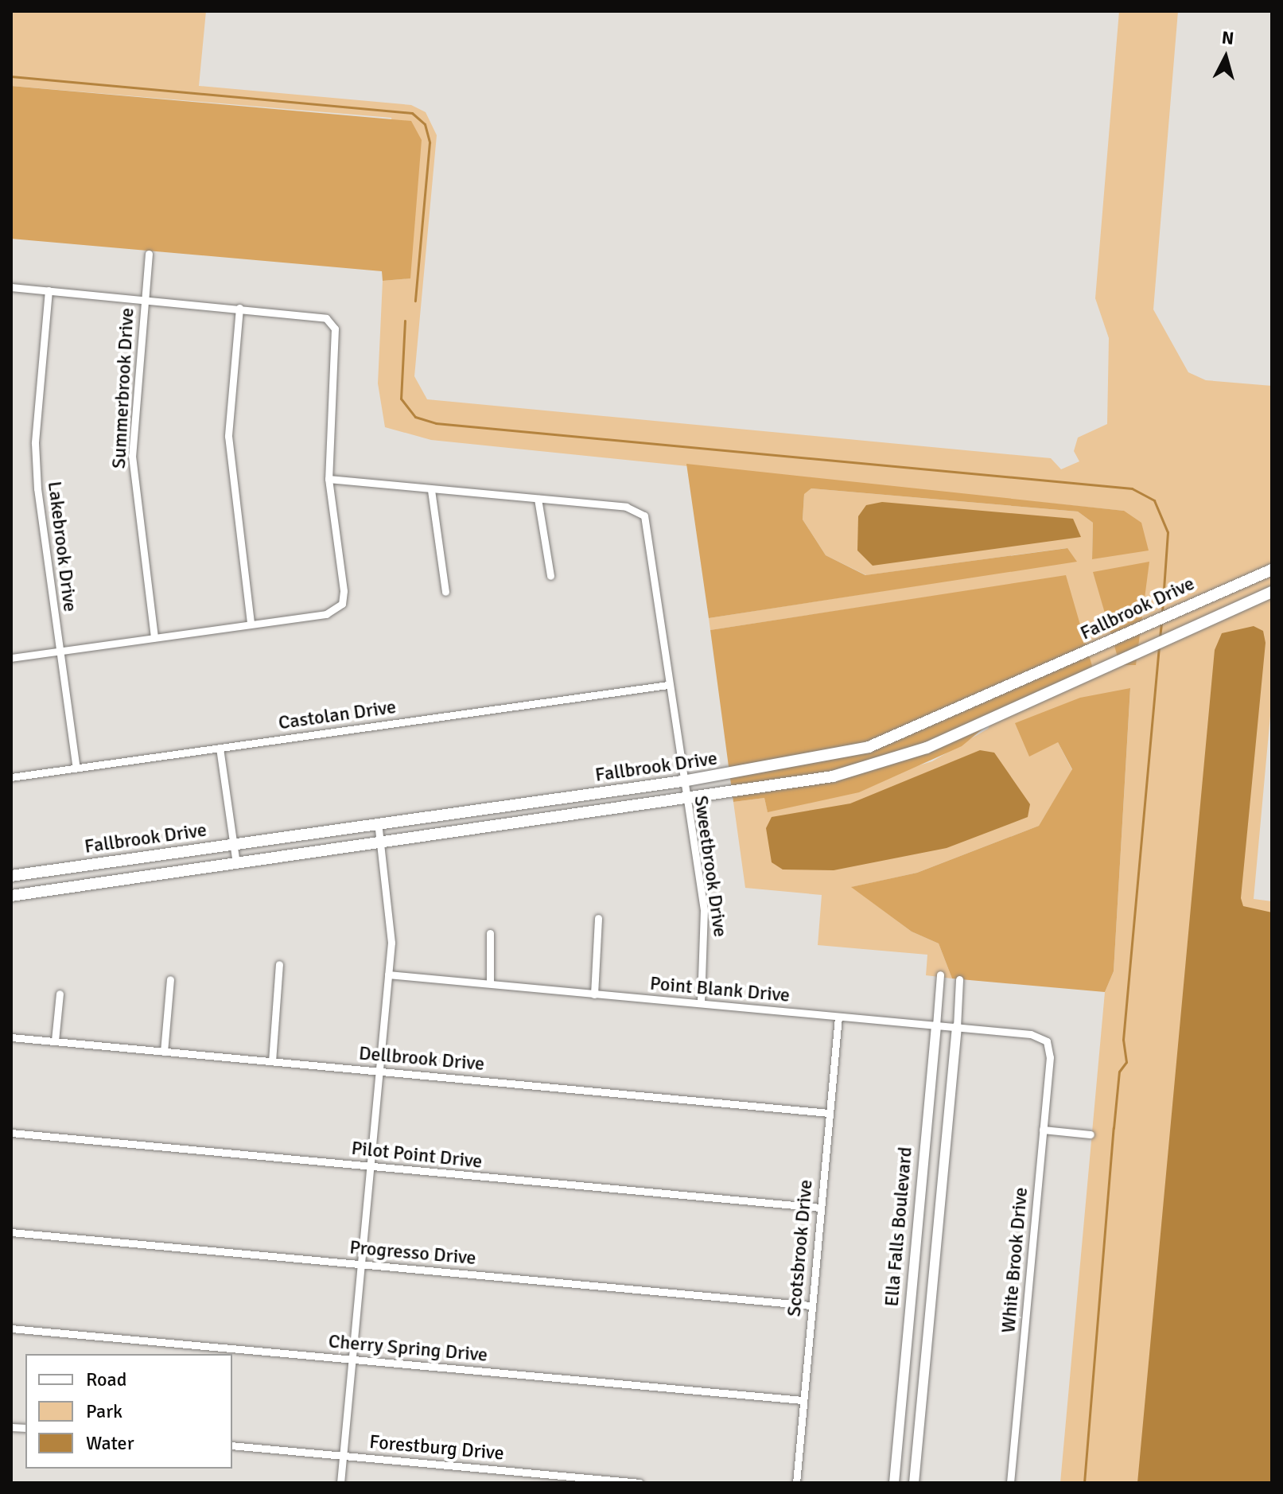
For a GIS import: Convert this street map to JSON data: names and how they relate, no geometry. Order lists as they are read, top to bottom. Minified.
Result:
{"streets":{"main road":["Fallbrook Drive"],"street":["Summerbrook Drive","Lakebrook Drive","Castolan Drive","Sweetbrook Drive","Point Blank Drive","Dellbrook Drive","Pilot Point Drive","Ella Falls Boulevard","Scotsbrook Drive","Progresso Drive","White Brook Drive","Cherry Spring Drive","Forestburg Drive"]},"crossings":[["Lakebrook Drive","Castolan Drive"],["Fallbrook Drive","Sweetbrook Drive"],["Castolan Drive","Sweetbrook Drive"],["Sweetbrook Drive","Point Blank Drive"],["Point Blank Drive","Ella Falls Boulevard"],["Point Blank Drive","Scotsbrook Drive"],["Point Blank Drive","White Brook Drive"],["Dellbrook Drive","Scotsbrook Drive"],["Pilot Point Drive","Scotsbrook Drive"],["Scotsbrook Drive","Progresso Drive"],["Scotsbrook Drive","Cherry Spring Drive"]],"legend":["Road","Park","Water"],"north":"top"}
